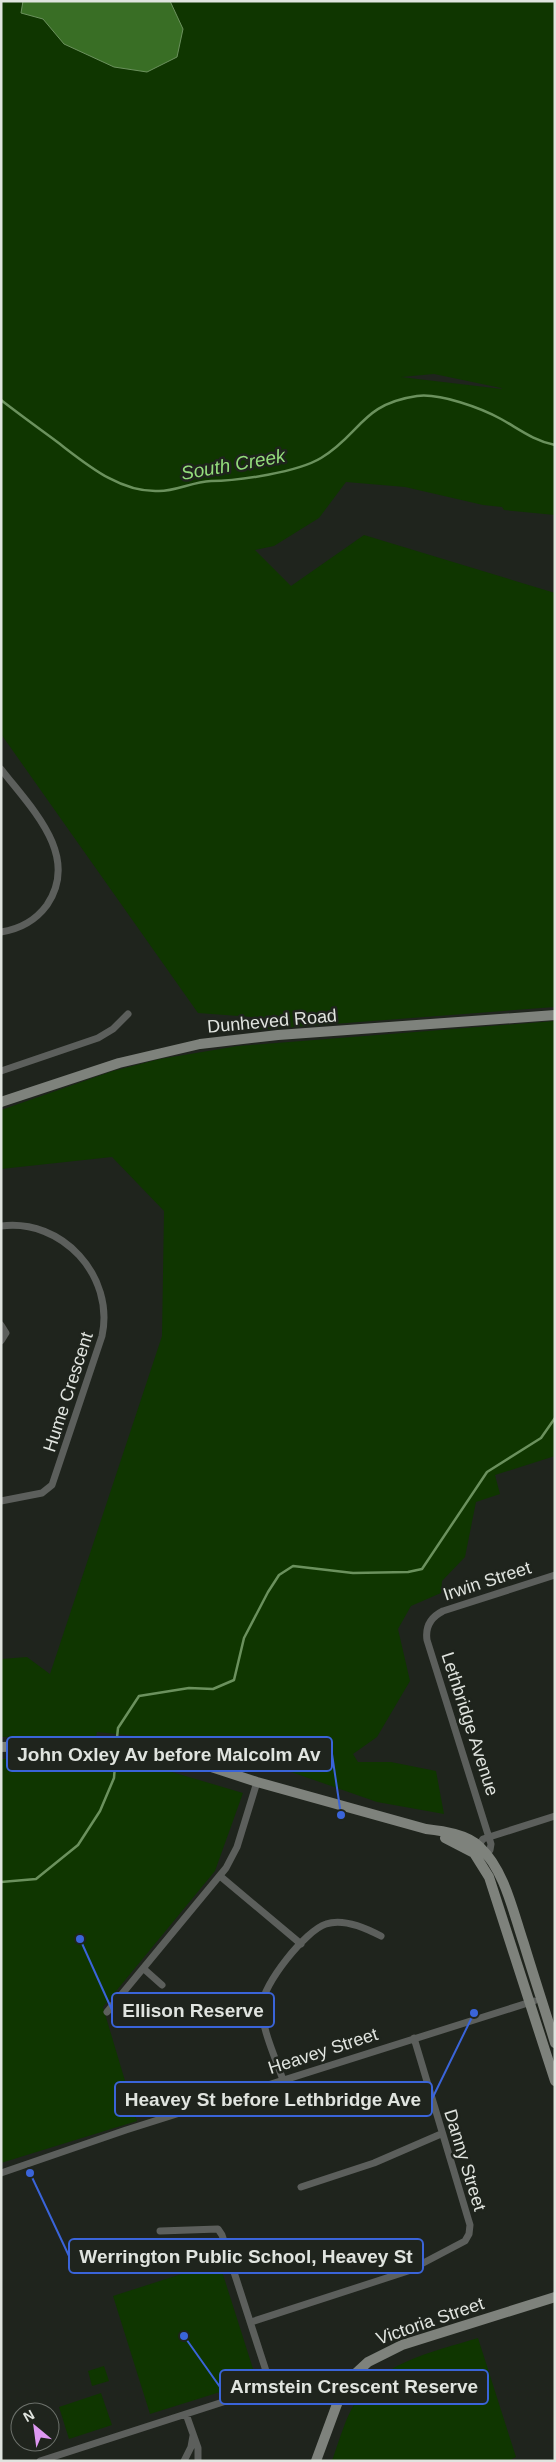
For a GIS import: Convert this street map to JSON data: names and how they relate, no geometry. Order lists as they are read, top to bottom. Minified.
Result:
{"streets":{"street":["Dunheved Road","Hume Crescent","Irwin Street","Lethbridge Avenue","Heavey Street","Danny Street","Victoria Street"]},"crossings":[["Irwin Street","Lethbridge Avenue"],["Heavey Street","Danny Street"]],"water":["South Creek"],"places":["John Oxley Av before Malcolm Av","Ellison Reserve","Heavey St before Lethbridge Ave","Werrington Public School, Heavey St","Armstein Crescent Reserve"],"north":"top left"}
